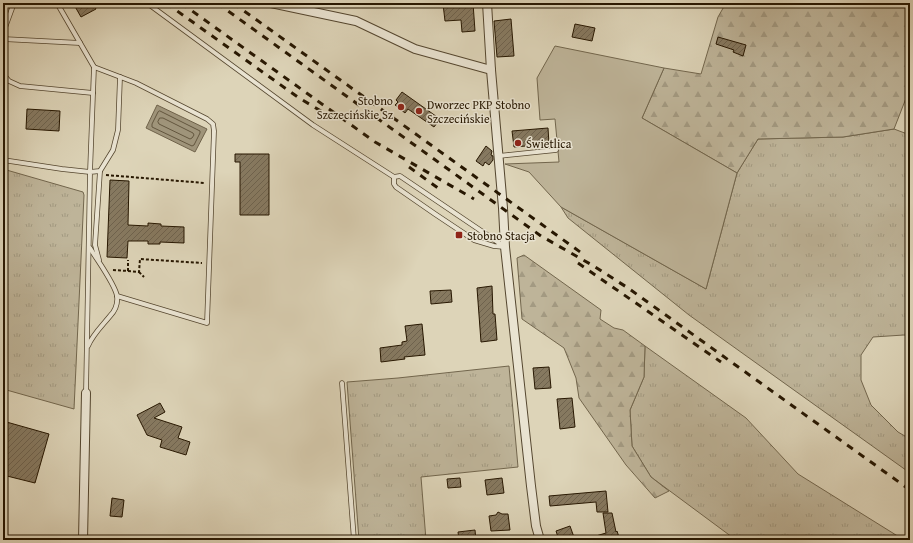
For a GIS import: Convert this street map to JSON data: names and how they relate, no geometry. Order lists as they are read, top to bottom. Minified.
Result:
{"places":{"other":["Stobno Szczecińskie Sz","Dworzec PKP Stobno Szczecińskie","Świetlica"],"transit":["Stobno Stacja"]}}
